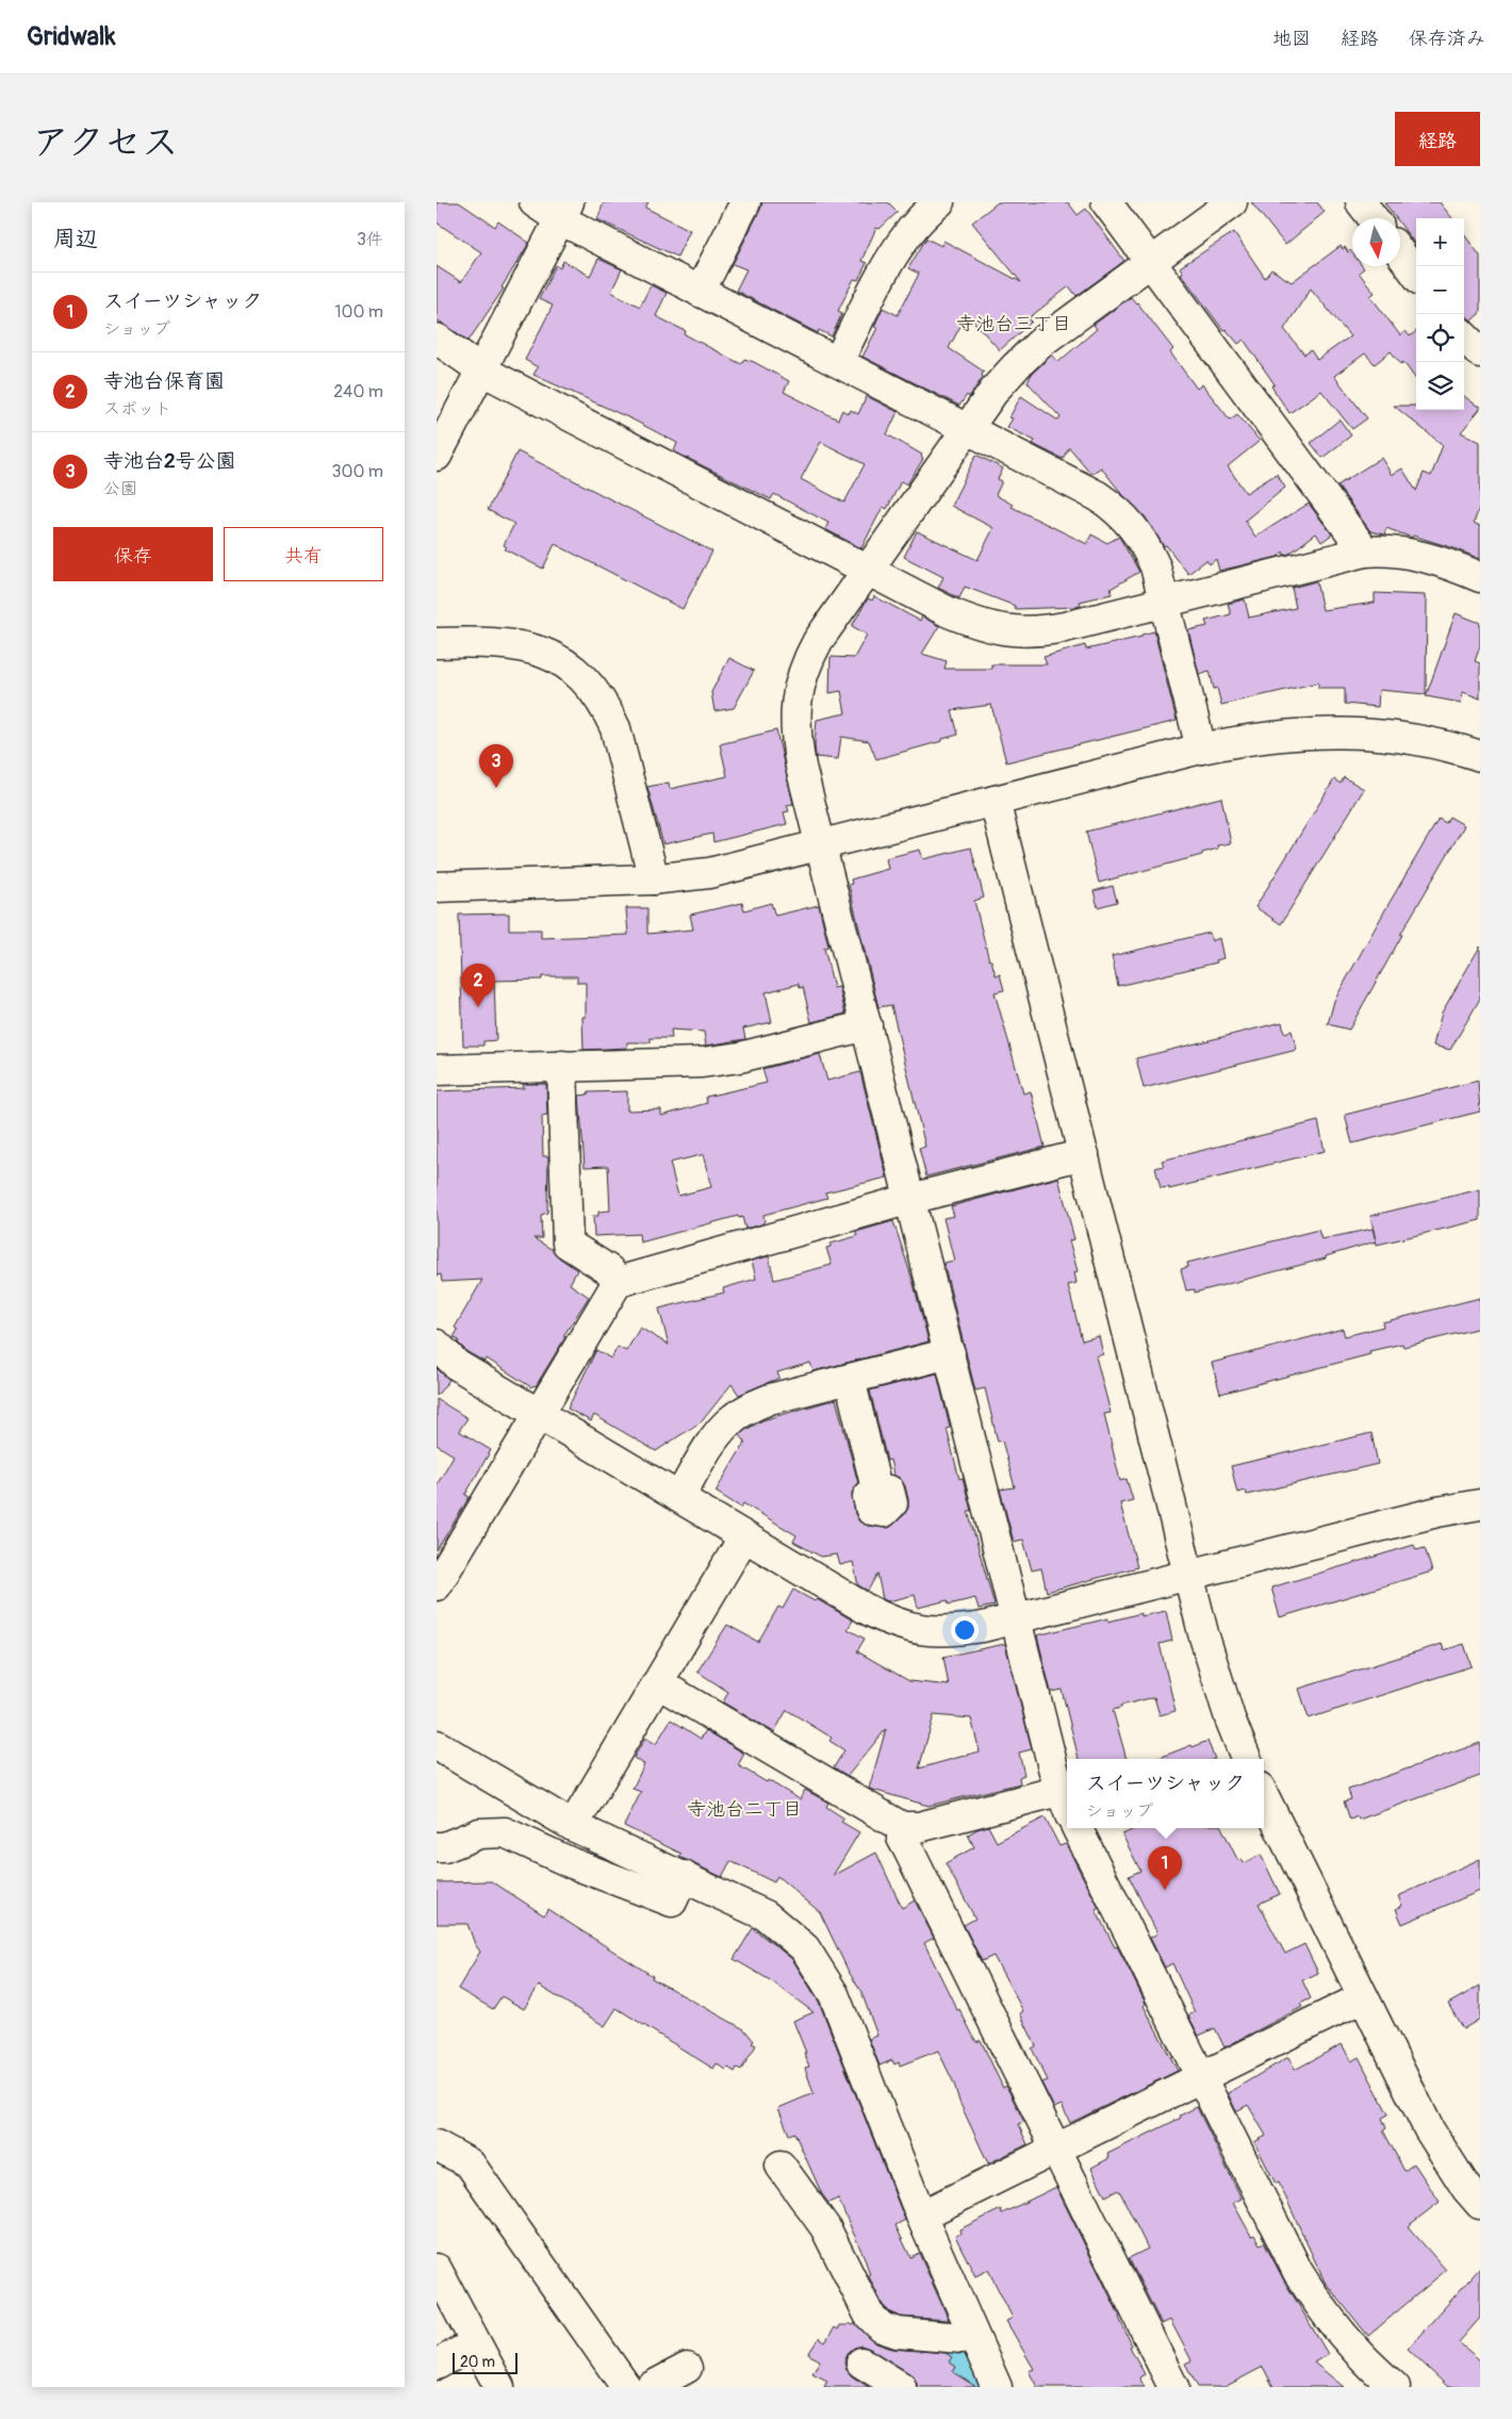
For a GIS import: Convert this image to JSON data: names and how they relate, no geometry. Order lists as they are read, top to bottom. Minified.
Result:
{"districts":["寺池台三丁目","寺池台二丁目"],"scale_bar":"20 m","north":"bottom","page":{"header":"Gridwalk","nav":["地図","経路","保存済み"],"title":"アクセス","buttons":["経路",["保存","共有"]],"heading":["周辺","3件"],"map_buttons":["+","−"],"list":[{"mark":"1","name":"スイーツシャック","note":"ショップ","value":"100 m"},{"mark":"2","name":"寺池台保育園","note":"スポット","value":"240 m"},{"mark":"3","name":"寺池台2号公園","note":"公園","value":"300 m"}],"pins":["3","2","1"],"popup":["スイーツシャック","ショップ"],"scale":"20 m"}}
